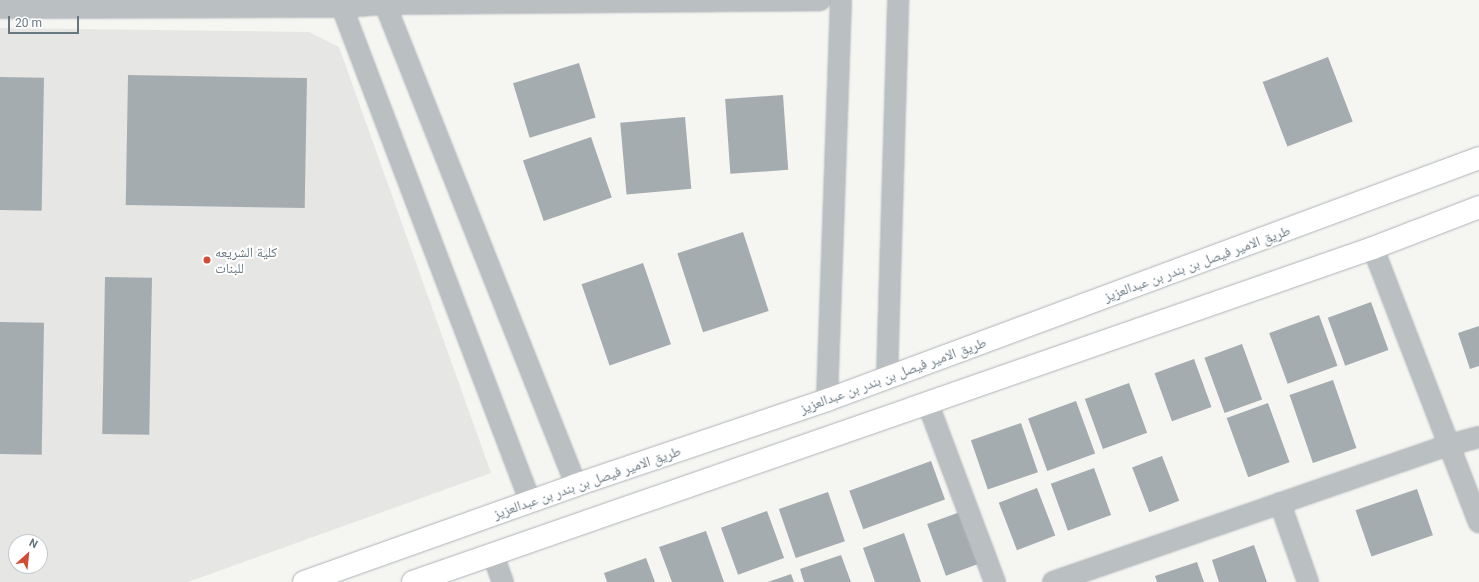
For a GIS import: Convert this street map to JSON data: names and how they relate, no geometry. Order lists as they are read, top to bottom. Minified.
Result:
{"streets":{"street":["طريق الامير فيصل بن بندر بن عبدالعزيز"]},"places":["كلية الشريعه للبنات"],"scale_bar":"20 m","north":"top right"}
